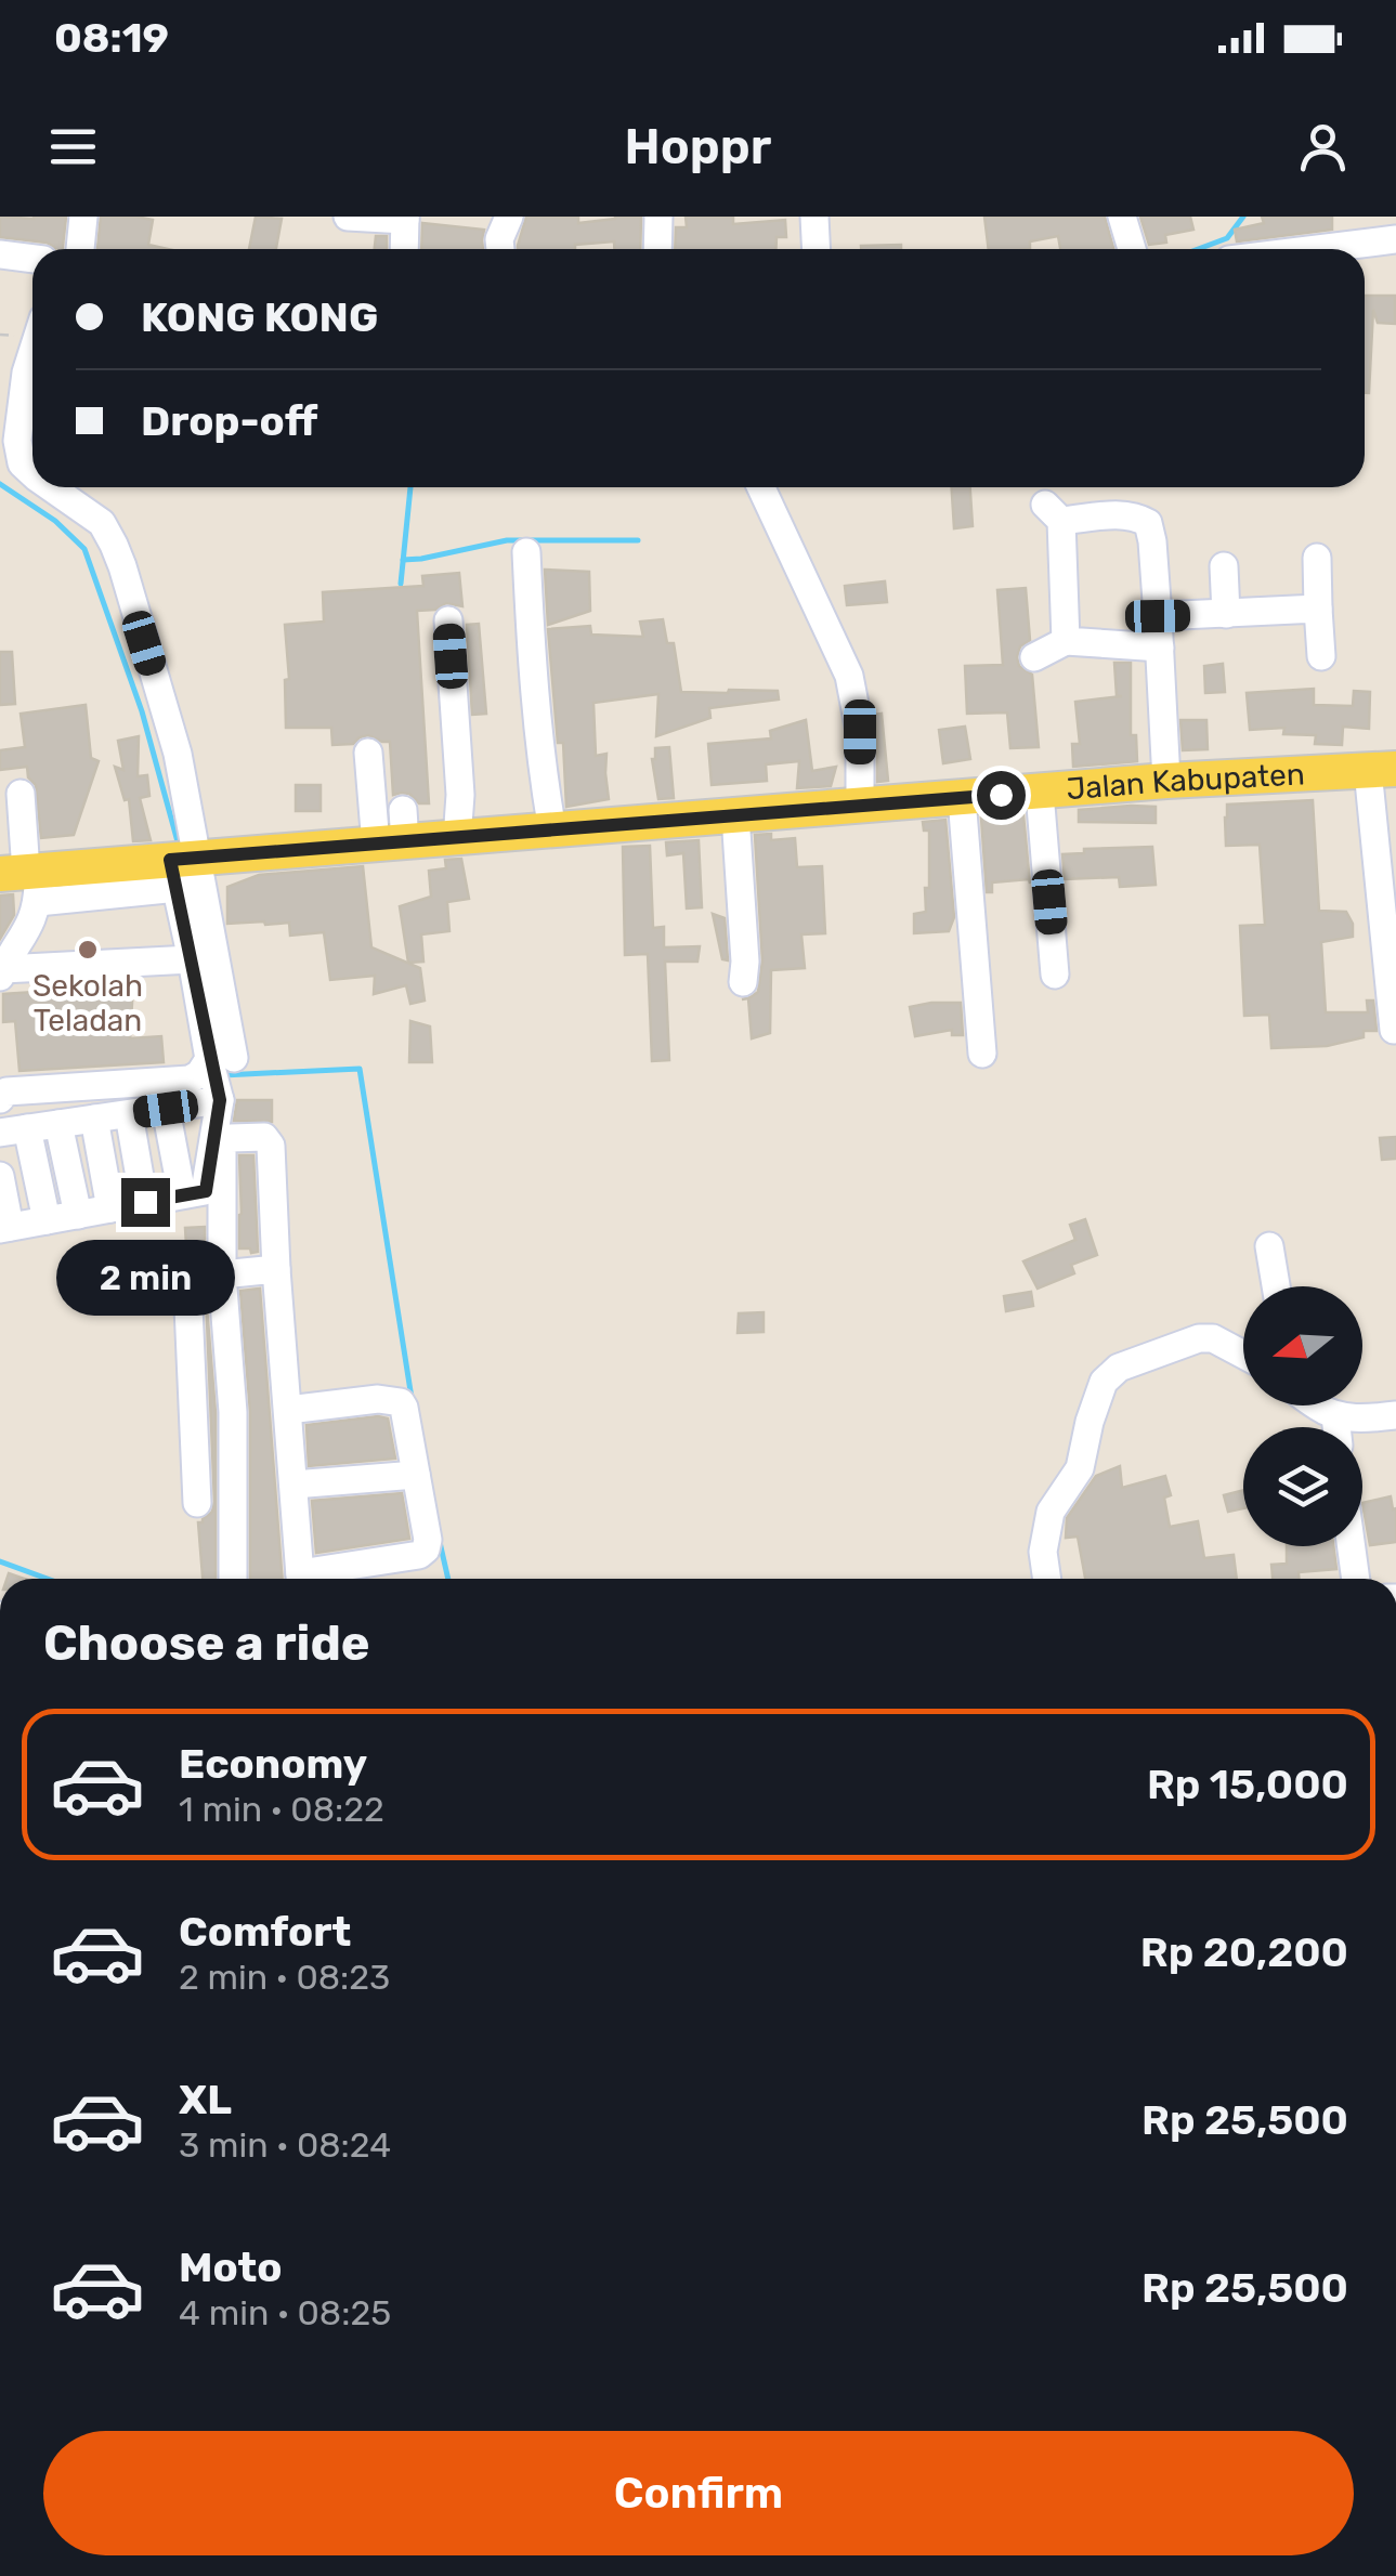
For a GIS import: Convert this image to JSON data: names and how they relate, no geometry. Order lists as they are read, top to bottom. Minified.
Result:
{"streets":{"main road":["Jalan Kabupaten"]},"places":["Sekolah Teladan"],"north":"left","page":{"status":"08:19","header":"Hoppr","banner":["KONG KONG","Drop-off"],"bubble":"2 min","heading":"Choose a ride","list":[{"name":"Economy","note":"1 min · 08:22","value":"Rp 15,000"},{"name":"Comfort","note":"2 min · 08:23","value":"Rp 20,200"},{"name":"XL","note":"3 min · 08:24","value":"Rp 25,500"},{"name":"Moto","note":"4 min · 08:25","value":"Rp 25,500"}],"buttons":"Confirm"}}
